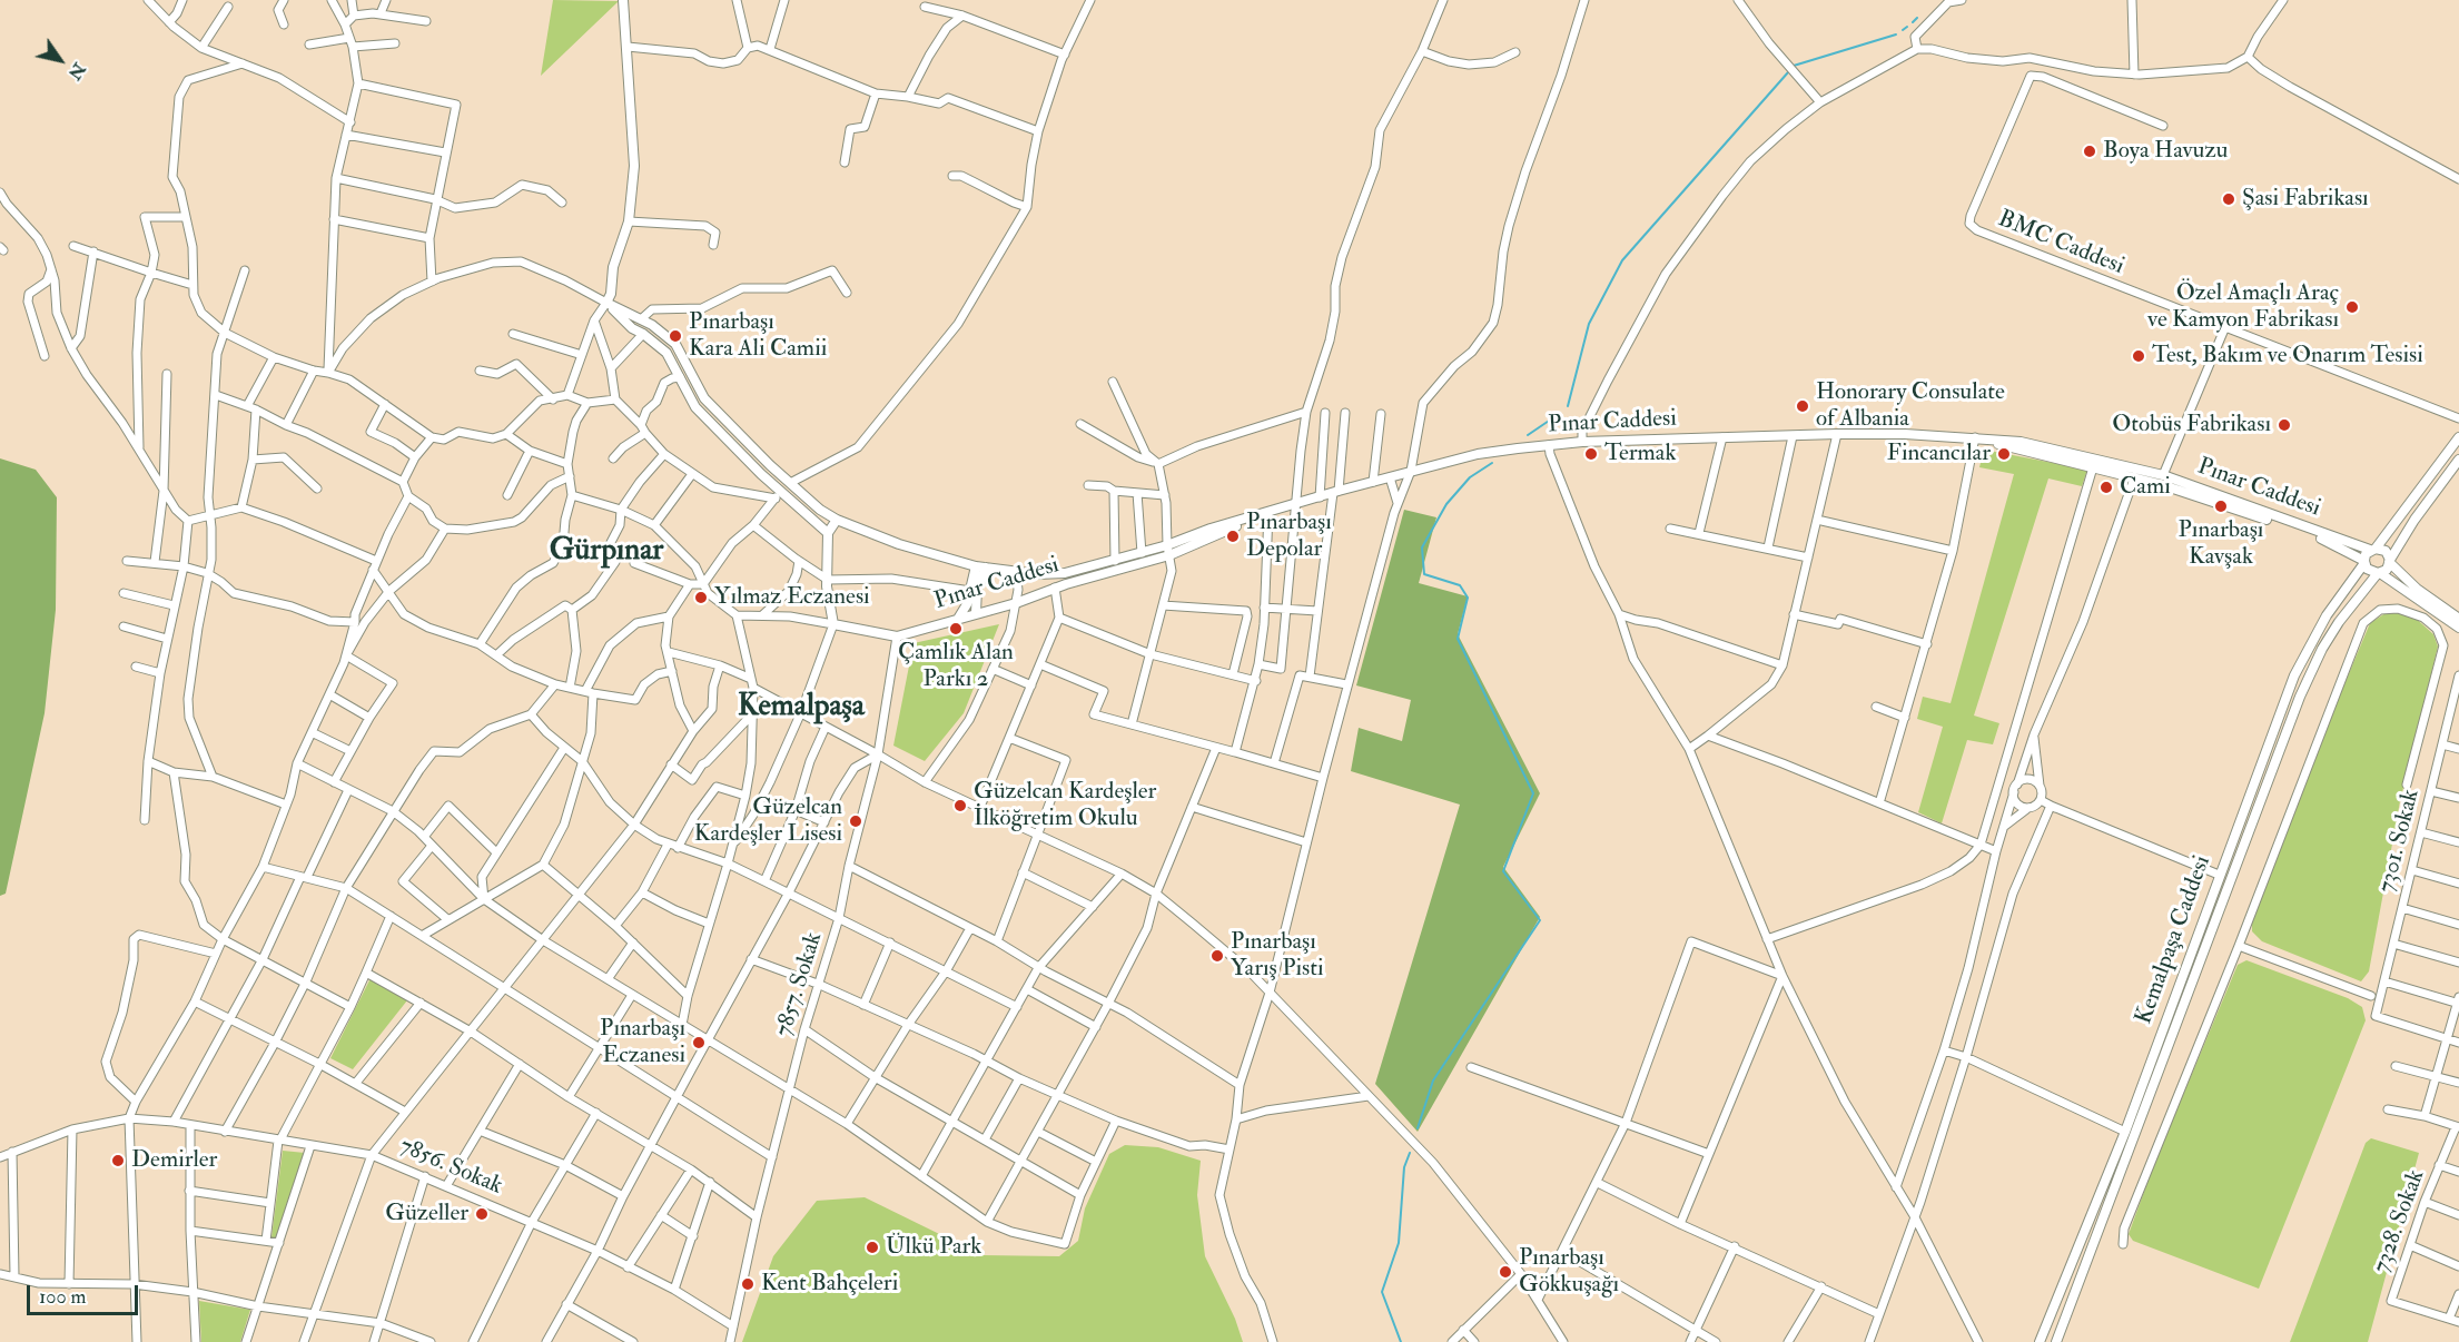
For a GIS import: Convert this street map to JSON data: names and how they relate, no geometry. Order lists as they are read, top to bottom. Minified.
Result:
{"streets":{"main road":["Pınar Caddesi","Kemalpaşa Caddesi"],"street":["BMC Caddesi","7301. Sokak","7857. Sokak","7856. Sokak","7328. Sokak"]},"crossings":[["Pınar Caddesi","Kemalpaşa Caddesi"],["Pınar Caddesi","7857. Sokak"],["7857. Sokak","7856. Sokak"]],"districts":["Gürpınar","Kemalpaşa"],"places":["Boya Havuzu","Şasi Fabrikası","Özel Amaçlı Araç ve Kamyon Fabrikası","Pınarbaşı Kara Ali Camii","Test, Bakım ve Onarım Tesisi","Honorary Consulate of Albania","Otobüs Fabrikası","Termak","Fincancılar","Cami","Pınarbaşı Kavşak","Pınarbaşı Depolar","Yılmaz Eczanesi","Çamlık Alan Parkı 2","Güzelcan Kardeşler İlköğretim Okulu","Güzelcan Kardeşler Lisesi","Pınarbaşı Yarış Pisti","Pınarbaşı Eczanesi","Demirler","Güzeller","Ülkü Park","Pınarbaşı Gökkuşağı","Kent Bahçeleri"],"scale_bar":"100 m","north":"bottom right"}
